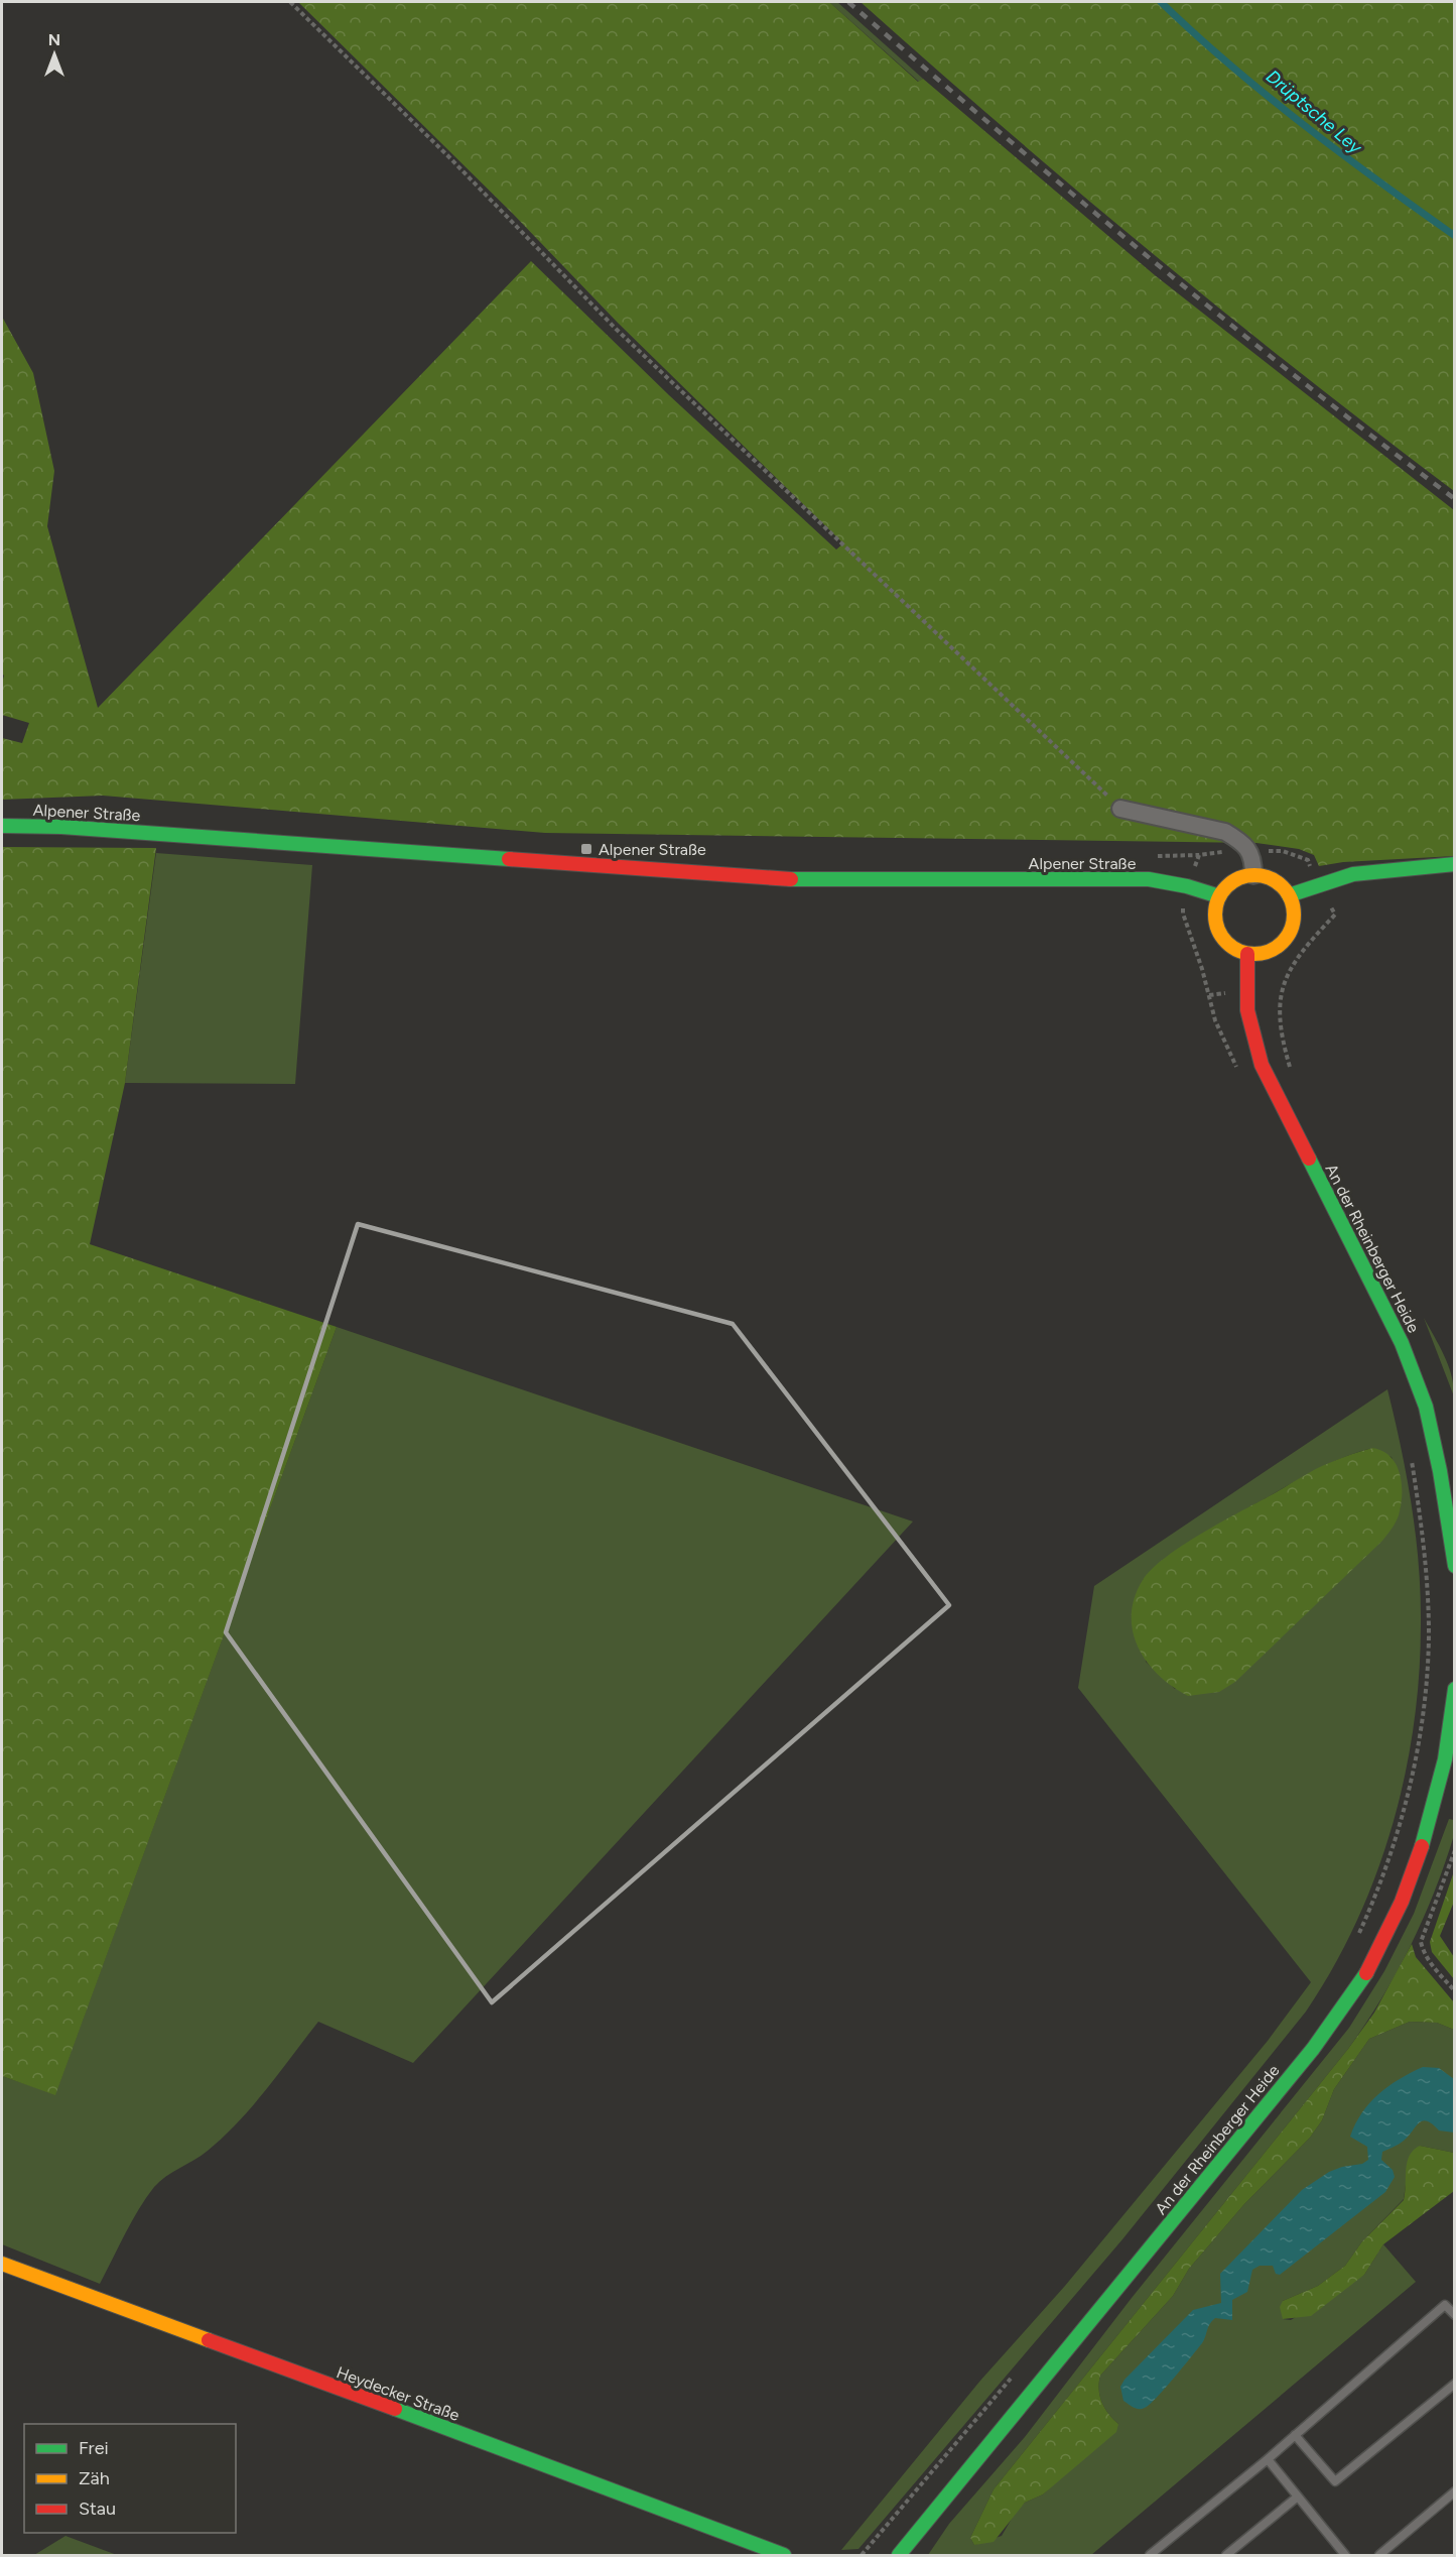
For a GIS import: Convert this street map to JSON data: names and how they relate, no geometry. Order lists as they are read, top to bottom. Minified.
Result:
{"streets":{"street":["Alpener Straße","An der Rheinberger Heide","Heydecker Straße"]},"crossings":[["Alpener Straße","An der Rheinberger Heide"]],"water":["Drüptsche Ley"],"places":{"transit":["Alpener Straße"]},"legend":["Frei","Zäh","Stau"],"north":"top"}
